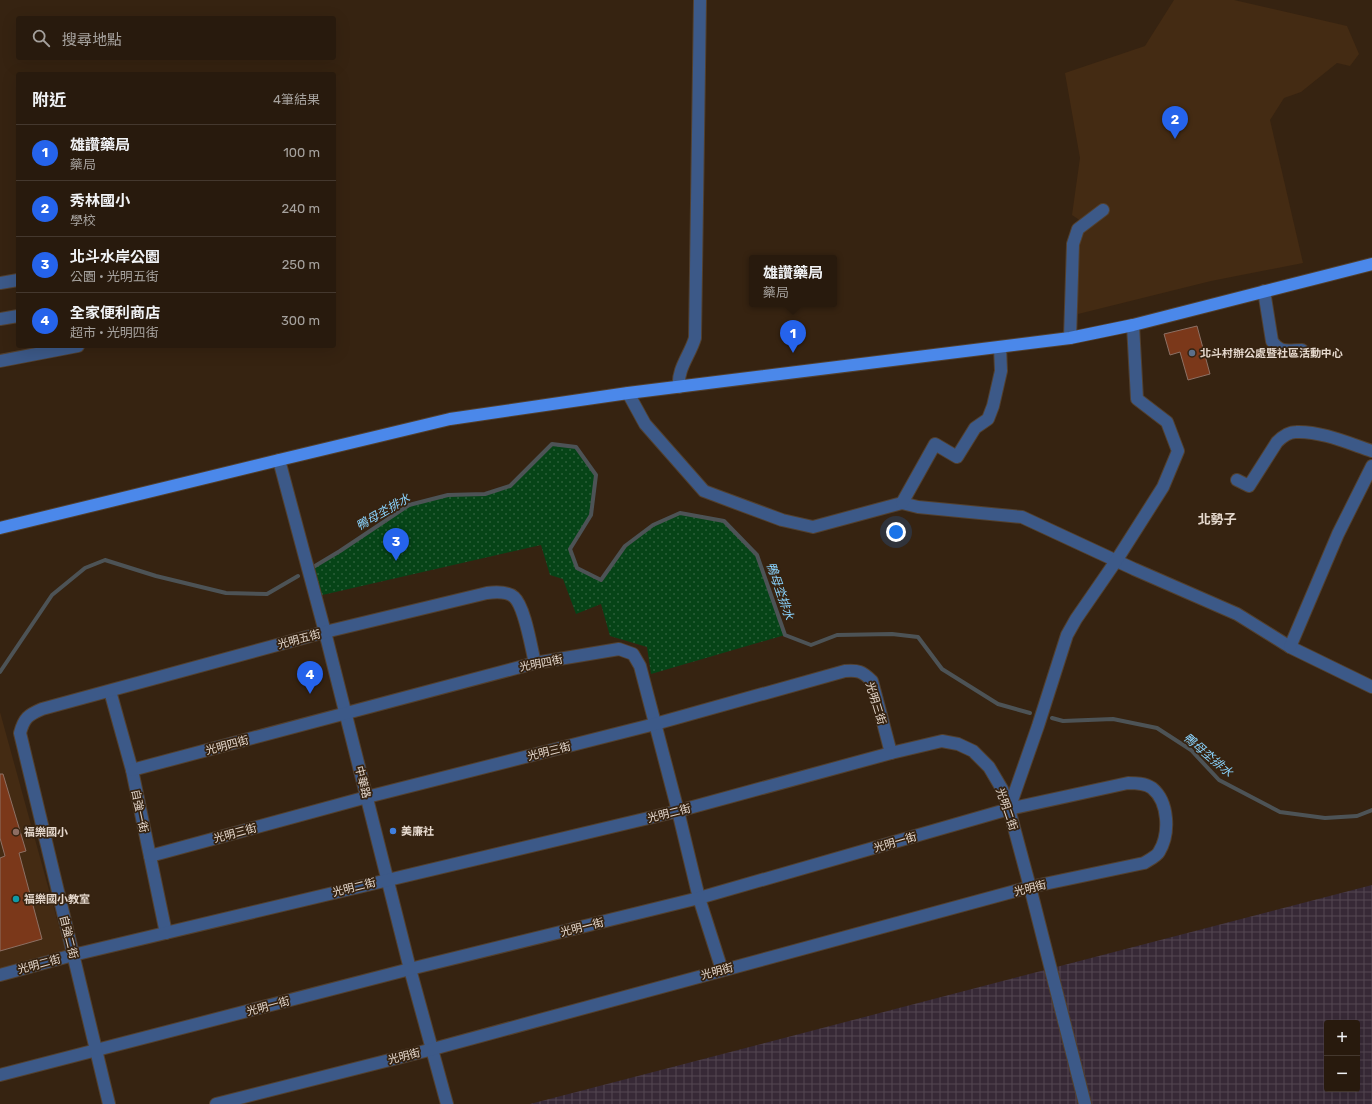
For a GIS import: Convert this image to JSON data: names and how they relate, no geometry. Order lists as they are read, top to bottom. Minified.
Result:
{"streets":{"street":["光明五街","光明四街","光明三街","中華路","光明二街","自強一街","光明一街","光明街","自強二街"]},"crossings":[["光明五街","光明四街"],["光明五街","中華路"],["光明五街","自強一街"],["光明五街","自強二街"],["光明四街","光明三街"],["光明四街","中華路"],["光明四街","光明二街"],["光明四街","自強一街"],["光明四街","光明一街"],["光明四街","光明街"],["光明三街","中華路"],["光明三街","光明二街"],["光明三街","自強一街"],["中華路","光明二街"],["中華路","光明一街"],["中華路","光明街"],["光明二街","自強一街"],["光明二街","光明一街"],["光明二街","光明街"],["光明二街","自強二街"],["光明一街","光明街"],["光明一街","自強二街"]],"districts":["北勢子"],"water":["鴨母坔排水"],"places":["北斗村辦公處暨社區活動中心","美廉社","福樂國小","福樂國小教室"],"page":{"search":"搜尋地點","heading":["附近","4筆結果"],"pins":["2","1","3","4"],"list":[{"mark":"1","name":"雄讚藥局","note":"藥局","value":"100 m"},{"mark":"2","name":"秀林國小","note":"學校","value":"240 m"},{"mark":"3","name":"北斗水岸公園","note":"公園 · 光明五街","value":"250 m"},{"mark":"4","name":"全家便利商店","note":"超市 · 光明四街","value":"300 m"}],"popup":["雄讚藥局","藥局"],"map_buttons":["+","−"]}}
